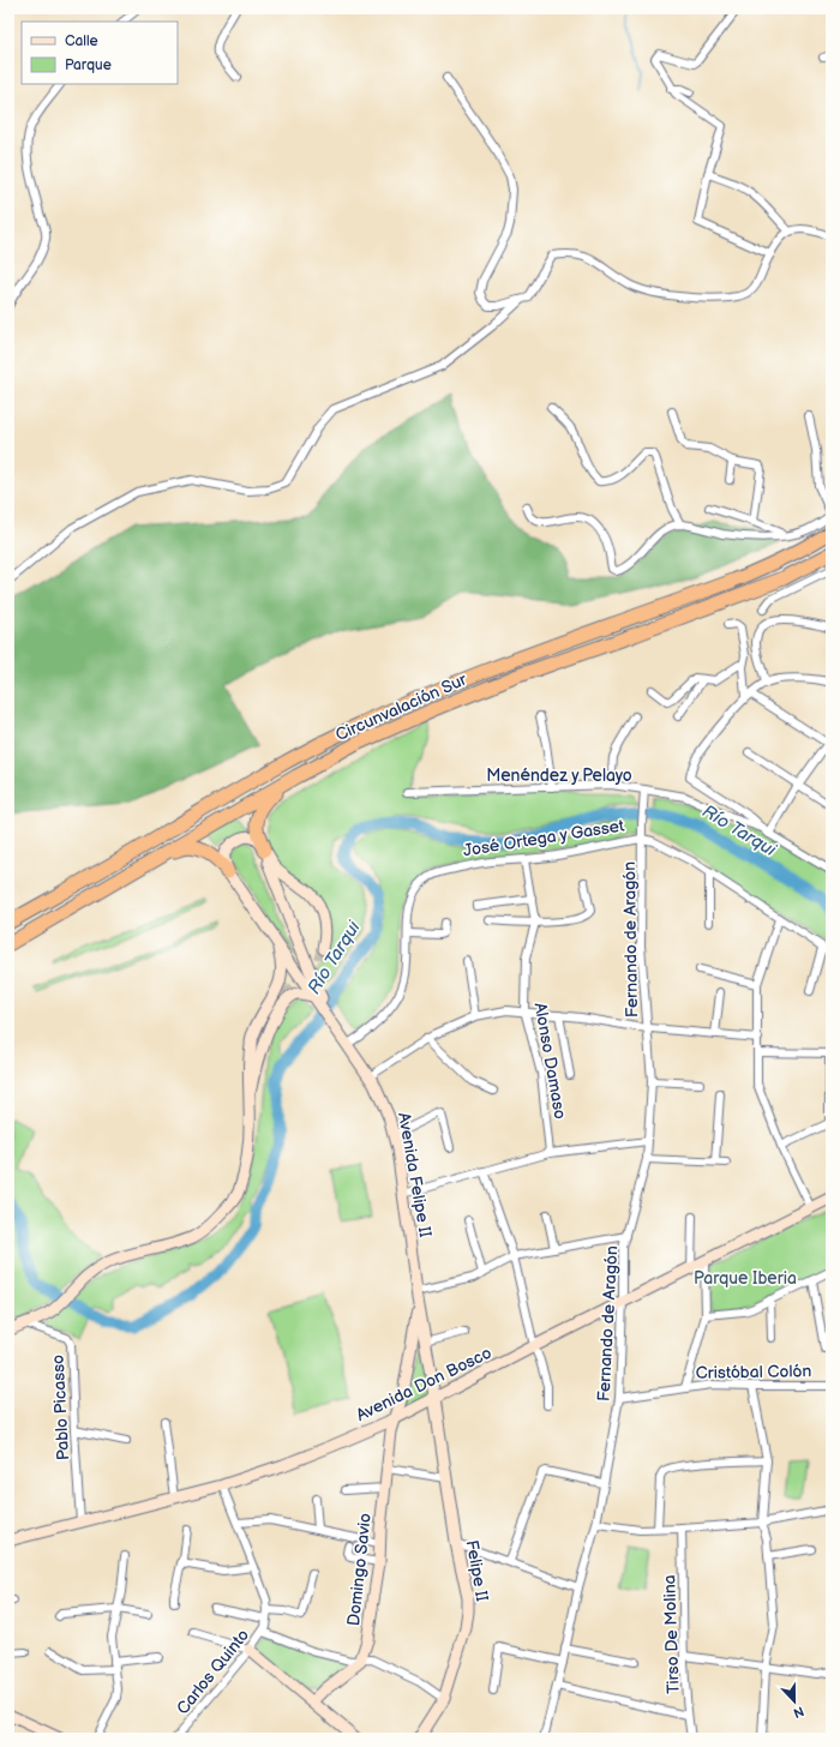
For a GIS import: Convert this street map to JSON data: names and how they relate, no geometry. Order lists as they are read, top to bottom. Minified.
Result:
{"streets":{"highway":["Circunvalación Sur"],"main road":["Avenida Felipe II","Avenida Don Bosco","Domingo Savio","Felipe II"],"street":["Menéndez y Pelayo","José Ortega y Gasset","Fernando de Aragón","Alonso Damaso","Cristóbal Colón","Pablo Picasso","Tirso De Molina","Carlos Quinto"]},"crossings":[["Menéndez y Pelayo","Fernando de Aragón"],["José Ortega y Gasset","Fernando de Aragón"],["José Ortega y Gasset","Alonso Damaso"],["José Ortega y Gasset","Avenida Felipe II"],["Fernando de Aragón","Cristóbal Colón"],["Fernando de Aragón","Avenida Don Bosco"],["Avenida Felipe II","Avenida Don Bosco"],["Avenida Felipe II","Domingo Savio"],["Avenida Felipe II","Felipe II"],["Avenida Don Bosco","Pablo Picasso"],["Avenida Don Bosco","Domingo Savio"],["Avenida Don Bosco","Felipe II"],["Avenida Don Bosco","Carlos Quinto"]],"water":["Río Tarqui"],"parks":["Parque Iberia"],"legend":["Calle","Parque"],"north":"bottom"}
